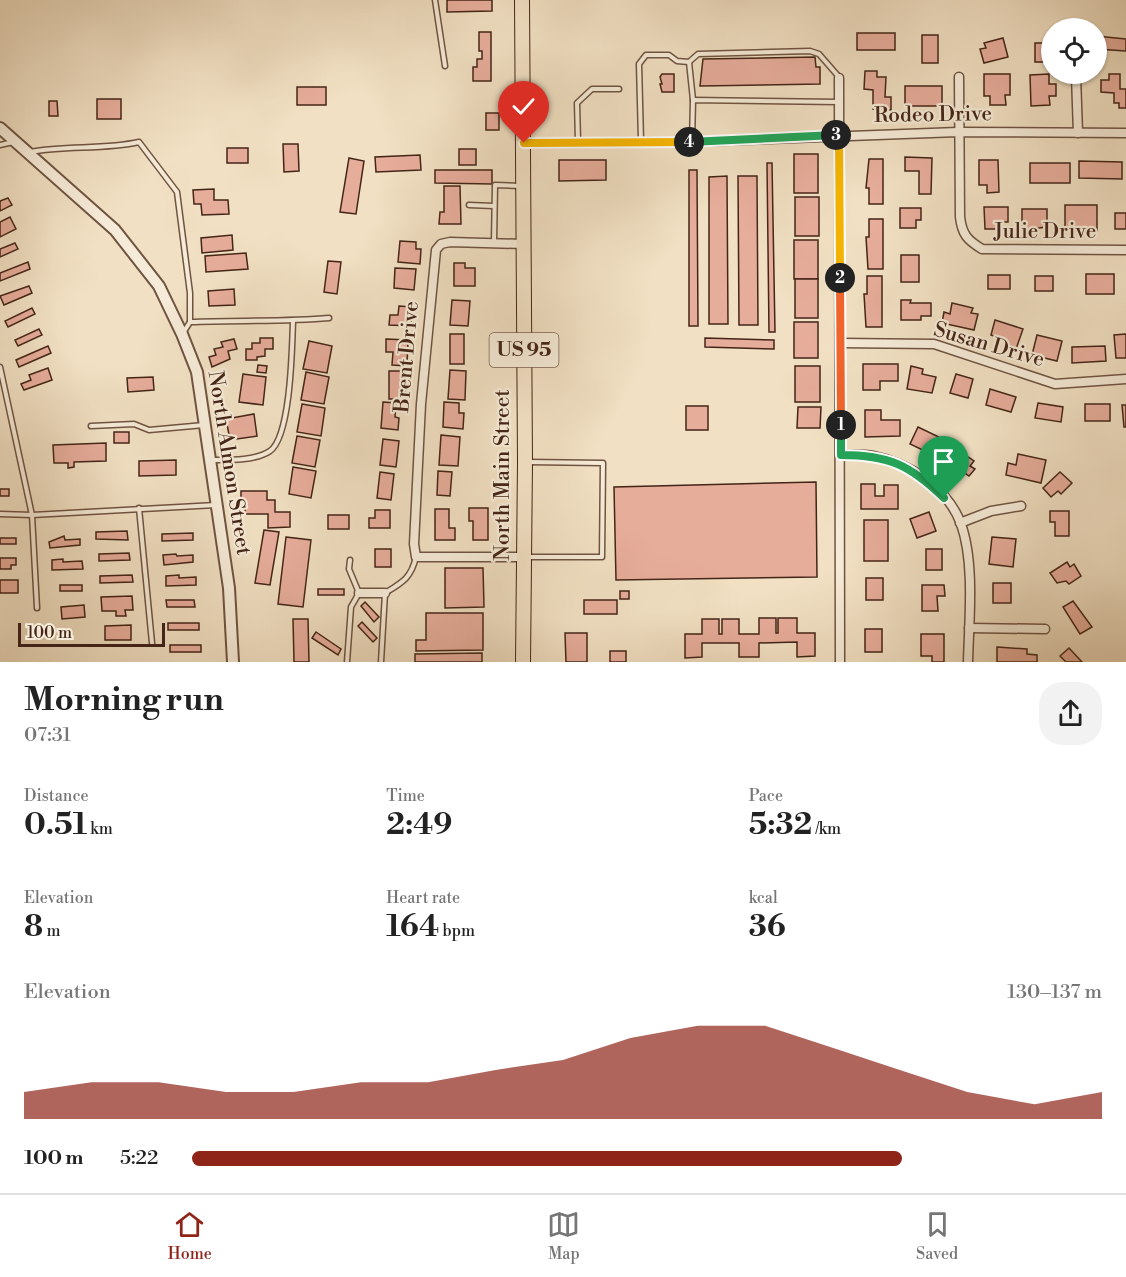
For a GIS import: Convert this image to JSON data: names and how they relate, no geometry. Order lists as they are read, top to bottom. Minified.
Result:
{"streets":{"highway":["US 95","North Main Street"],"street":["Rodeo Drive","Julie Drive","Susan Drive","Brent Drive","North Almon Street"]},"crossings":[["Rodeo Drive","Julie Drive"],["Rodeo Drive","North Main Street"],["Brent Drive","North Main Street"]],"scale_bar":"100 m","page":{"pins":["3","4","2","1"],"scale":"100 m","heading":["Morning run","07:31"],"stats":[["Distance","0.51 km"],["Time","2:49"],["Pace","5:32 /km"],["Elevation","8 m"],["Heart rate","164 bpm"],["kcal","36"]],"chart":["Elevation","130–137 m"],"list":[{"name":"100 m","note":"5:22"}],"tabs":["Home","Map","Saved"]}}
